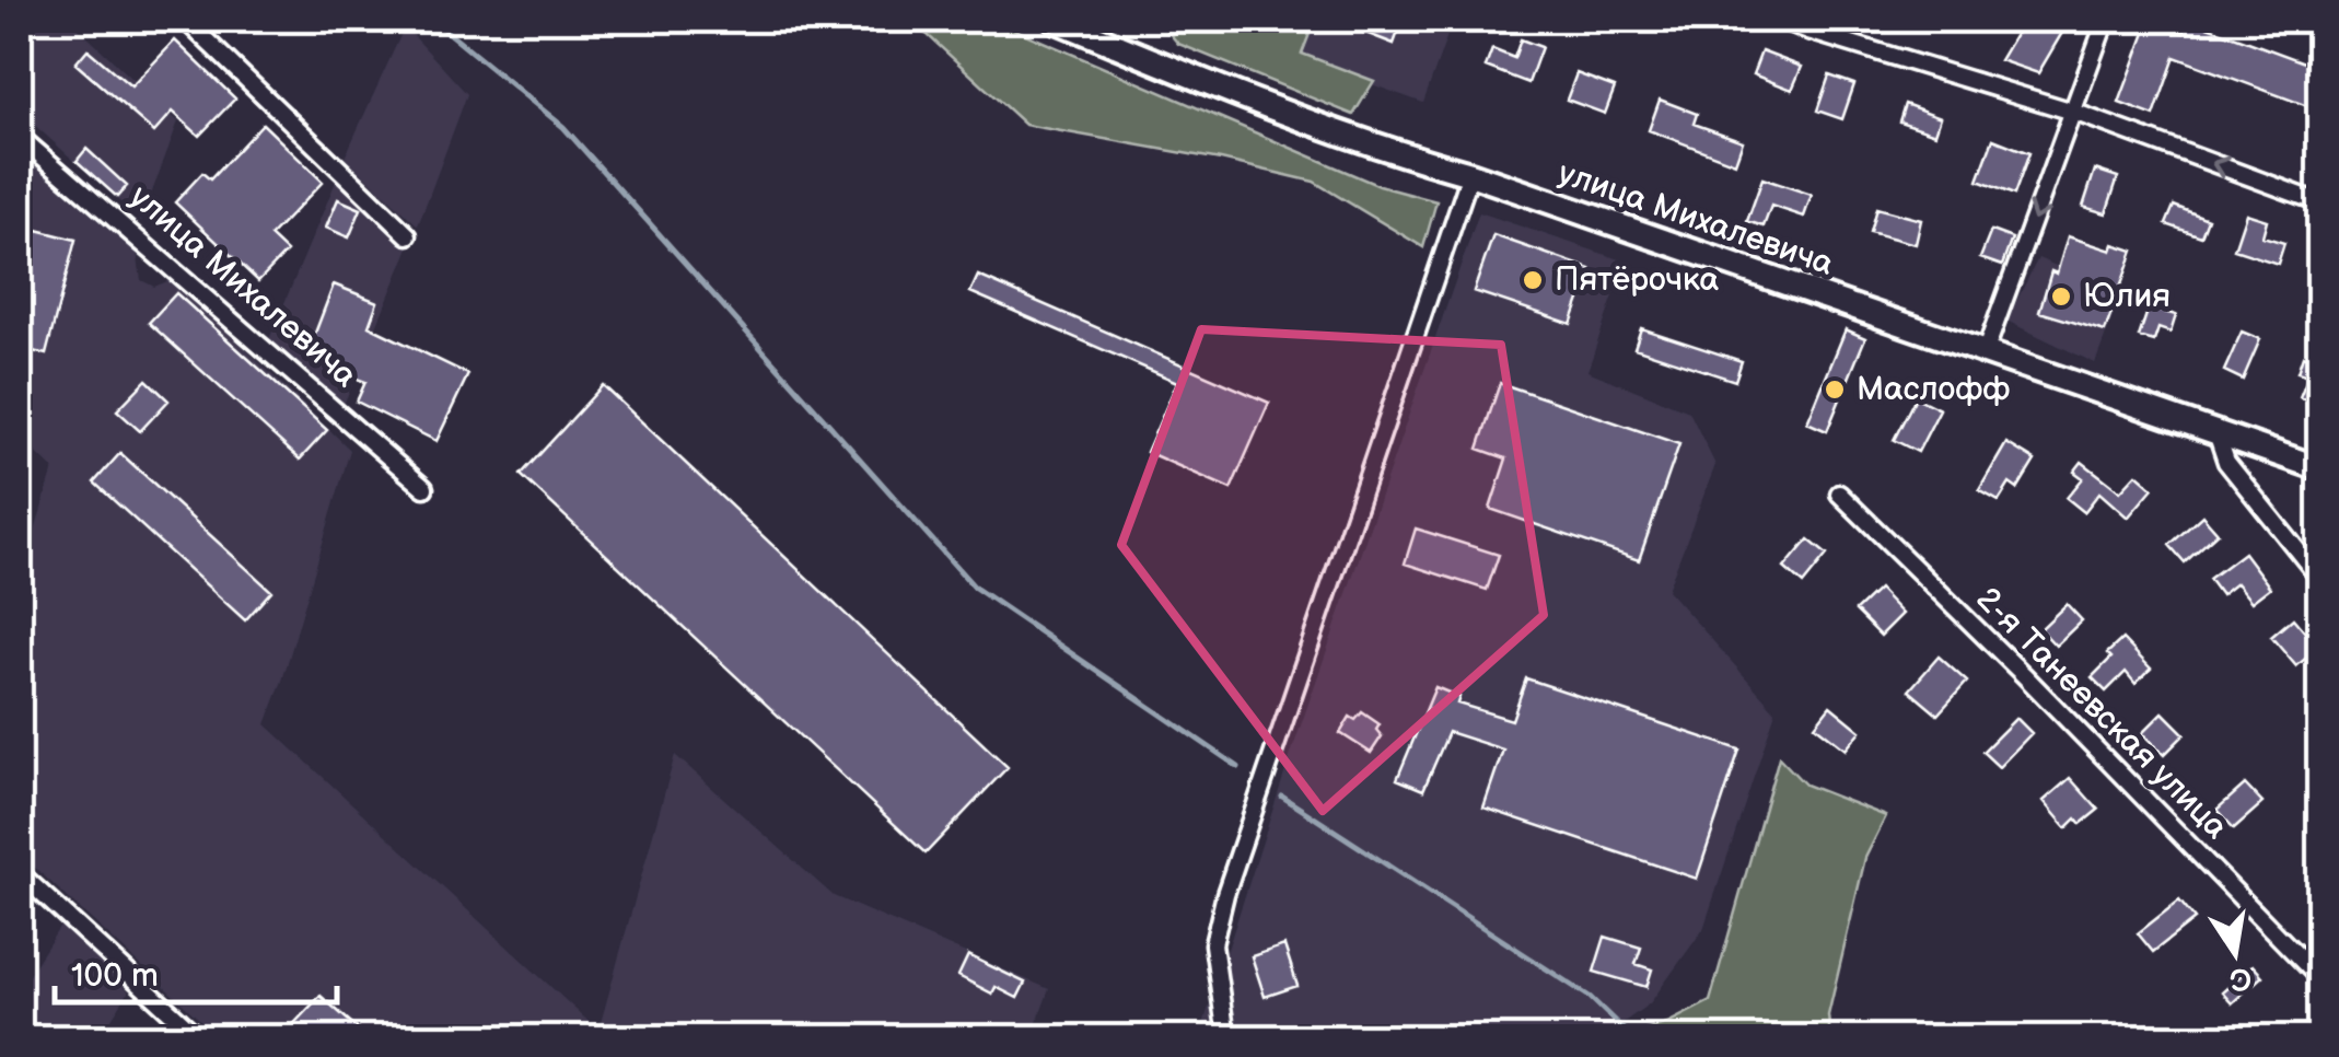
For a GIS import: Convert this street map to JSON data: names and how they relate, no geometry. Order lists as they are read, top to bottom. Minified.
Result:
{"streets":{"street":["улица Михалевича","2-я Танеевская улица"]},"places":["Пятёрочка","Юлия","Маслофф"],"scale_bar":"100 m","north":"bottom"}
